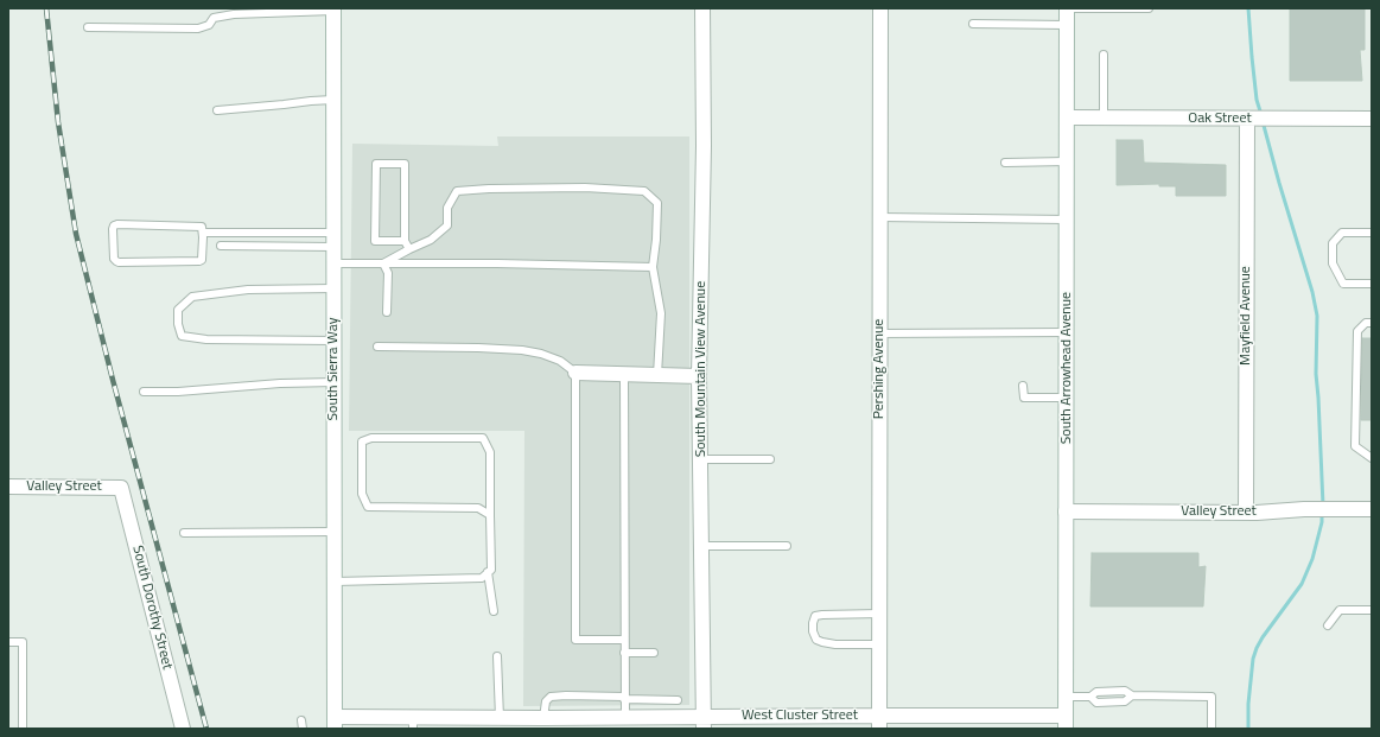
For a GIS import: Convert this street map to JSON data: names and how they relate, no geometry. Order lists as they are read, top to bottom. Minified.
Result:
{"streets":{"street":["Oak Street","Mayfield Avenue","South Arrowhead Avenue","South Sierra Way","South Mountain View Avenue","Pershing Avenue","Valley Street","South Dorothy Street","West Cluster Street"]},"crossings":[["Oak Street","Mayfield Avenue"],["Oak Street","South Arrowhead Avenue"],["Mayfield Avenue","Valley Street"],["South Arrowhead Avenue","Valley Street"],["South Arrowhead Avenue","West Cluster Street"],["South Sierra Way","West Cluster Street"],["South Mountain View Avenue","West Cluster Street"],["Pershing Avenue","West Cluster Street"],["Valley Street","South Dorothy Street"]]}
